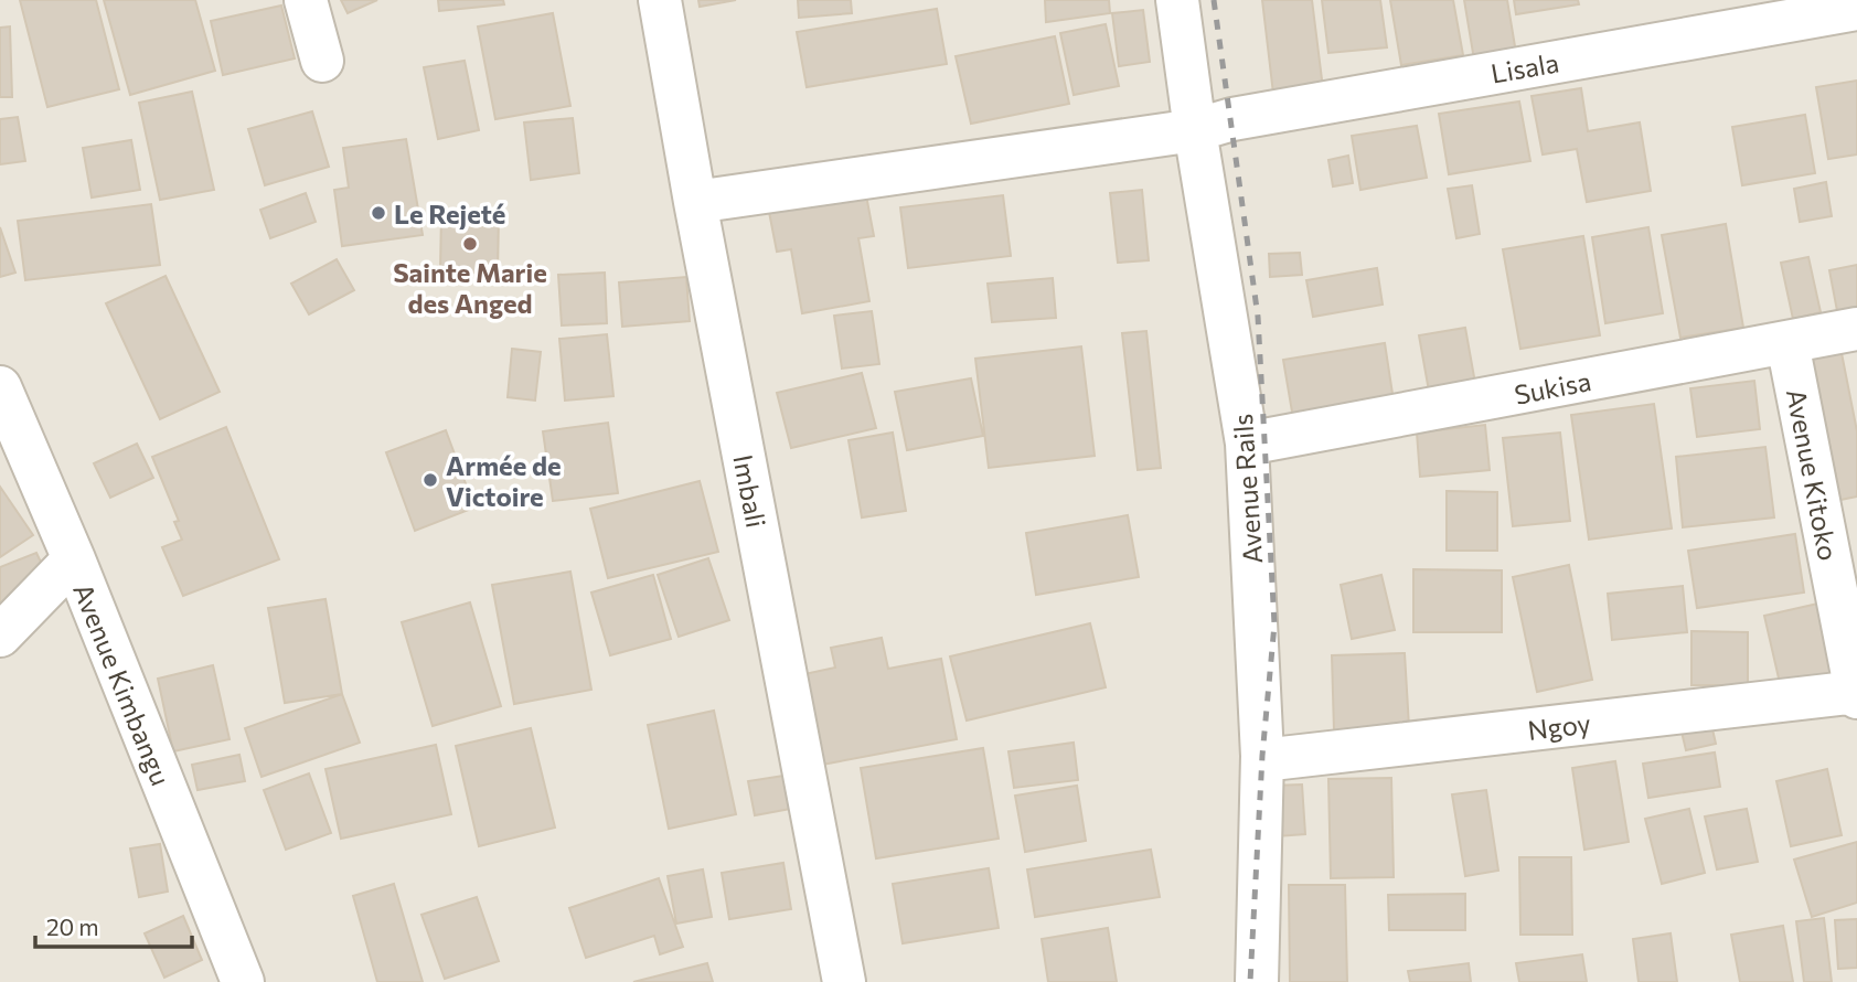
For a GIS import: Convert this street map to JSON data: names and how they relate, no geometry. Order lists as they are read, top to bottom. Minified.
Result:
{"streets":{"street":["Lisala","Sukisa","Avenue Kitoko","Avenue Rails","Imbali","Avenue Kimbangu","Ngoy"]},"crossings":[["Lisala","Avenue Rails"],["Lisala","Imbali"],["Sukisa","Avenue Kitoko"],["Sukisa","Avenue Rails"],["Avenue Kitoko","Ngoy"],["Avenue Rails","Ngoy"]],"places":["Le Rejeté","Sainte Marie des Anged","Armée de Victoire"],"scale_bar":"20 m"}
